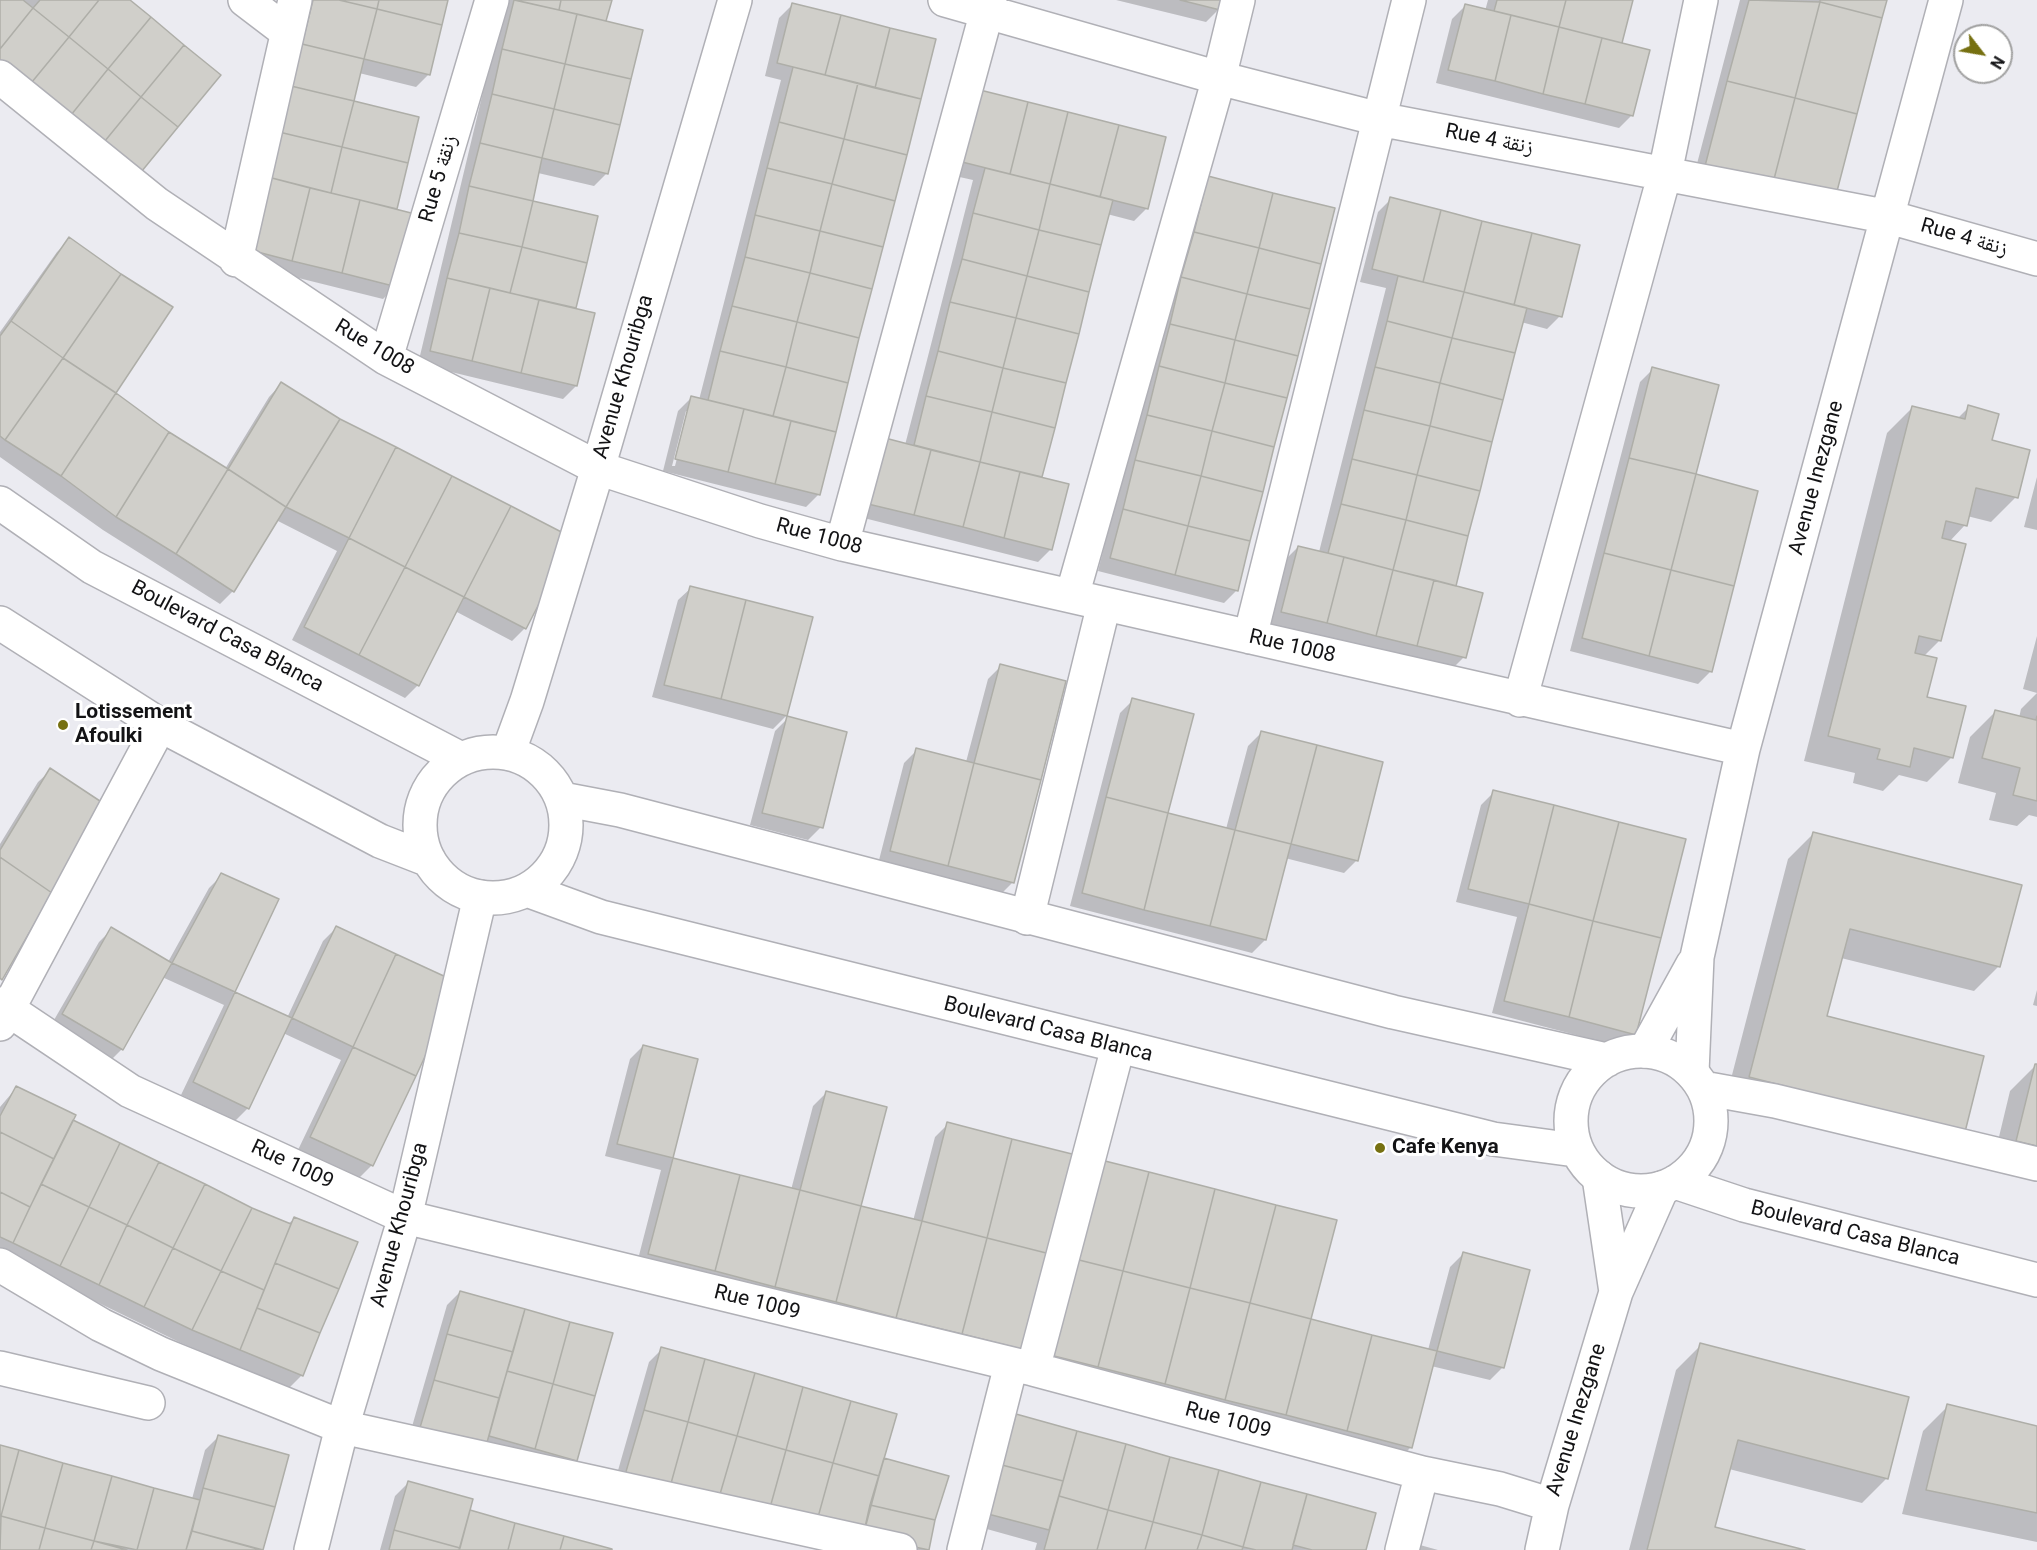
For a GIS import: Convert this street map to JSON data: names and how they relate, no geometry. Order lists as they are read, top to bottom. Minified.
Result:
{"streets":{"street":["Rue 4 زنقة","Rue 5 زنقة","Rue 1008","Avenue Khouribga","Avenue Inezgane","Boulevard Casa Blanca","Rue 1009"]},"crossings":[["Rue 4 زنقة","Avenue Inezgane"],["Rue 5 زنقة","Rue 1008"],["Rue 1008","Avenue Khouribga"],["Rue 1008","Avenue Inezgane"],["Avenue Khouribga","Boulevard Casa Blanca"],["Avenue Khouribga","Rue 1009"],["Avenue Inezgane","Boulevard Casa Blanca"],["Avenue Inezgane","Rue 1009"]],"places":["Lotissement Afoulki","Cafe Kenya"],"north":"bottom right"}
